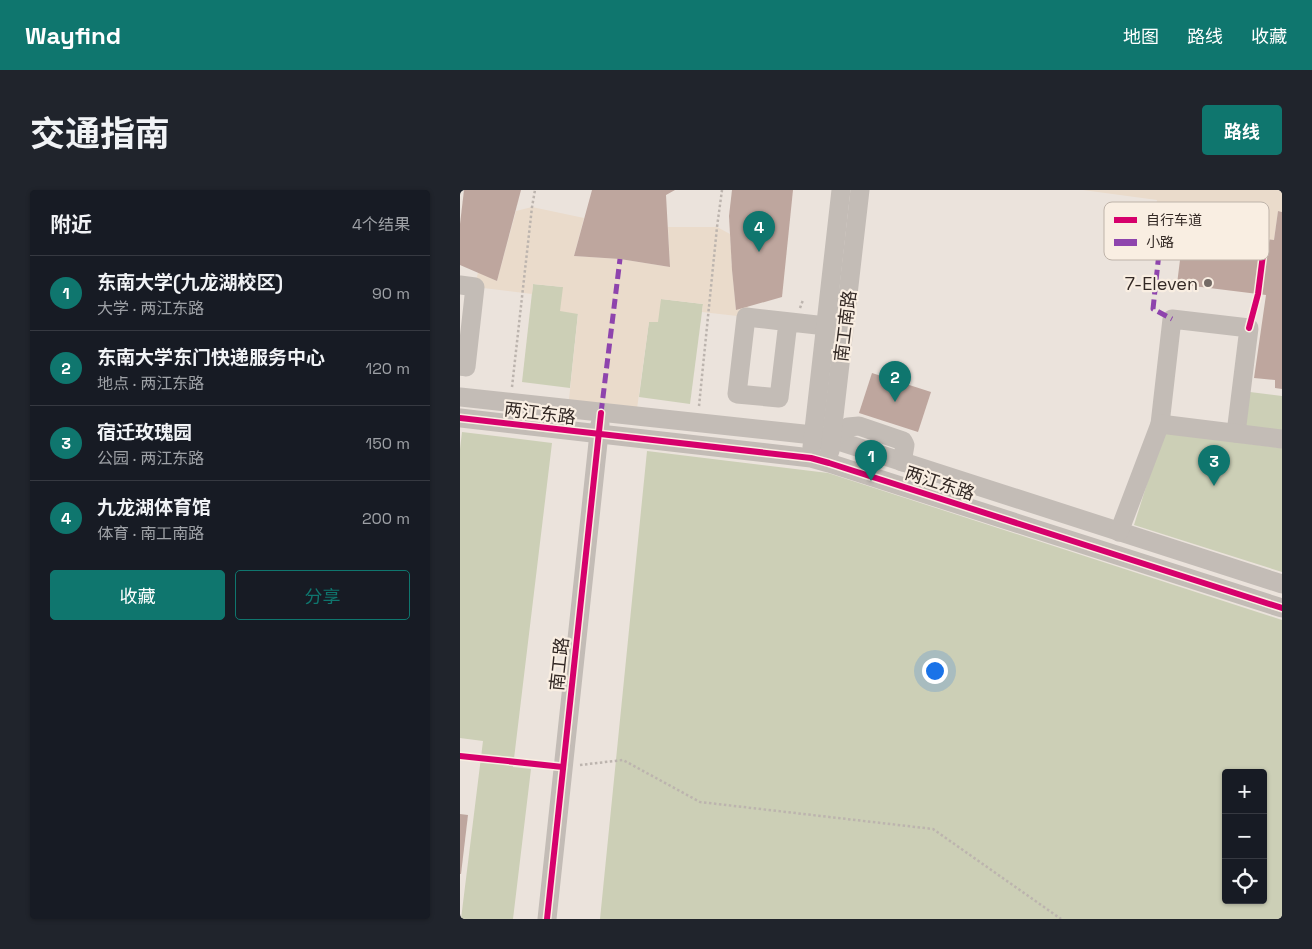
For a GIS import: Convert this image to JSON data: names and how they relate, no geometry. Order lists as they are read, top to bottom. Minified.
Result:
{"streets":{"street":["南工南路","两江东路","南工路"]},"crossings":[["南工南路","两江东路"],["两江东路","南工路"]],"places":["7-Eleven"],"legend":["自行车道","小路"],"page":{"header":"Wayfind","nav":["地图","路线","收藏"],"title":"交通指南","buttons":["路线",["收藏","分享"]],"heading":["附近","4个结果"],"pins":["4","2","1","3"],"list":[{"mark":"1","name":"东南大学(九龙湖校区)","note":"大学 · 两江东路","value":"90 m"},{"mark":"2","name":"东南大学东门快递服务中心","note":"地点 · 两江东路","value":"120 m"},{"mark":"3","name":"宿迁玫瑰园","note":"公园 · 两江东路","value":"150 m"},{"mark":"4","name":"九龙湖体育馆","note":"体育 · 南工南路","value":"200 m"}],"map_buttons":["+","−"]}}
